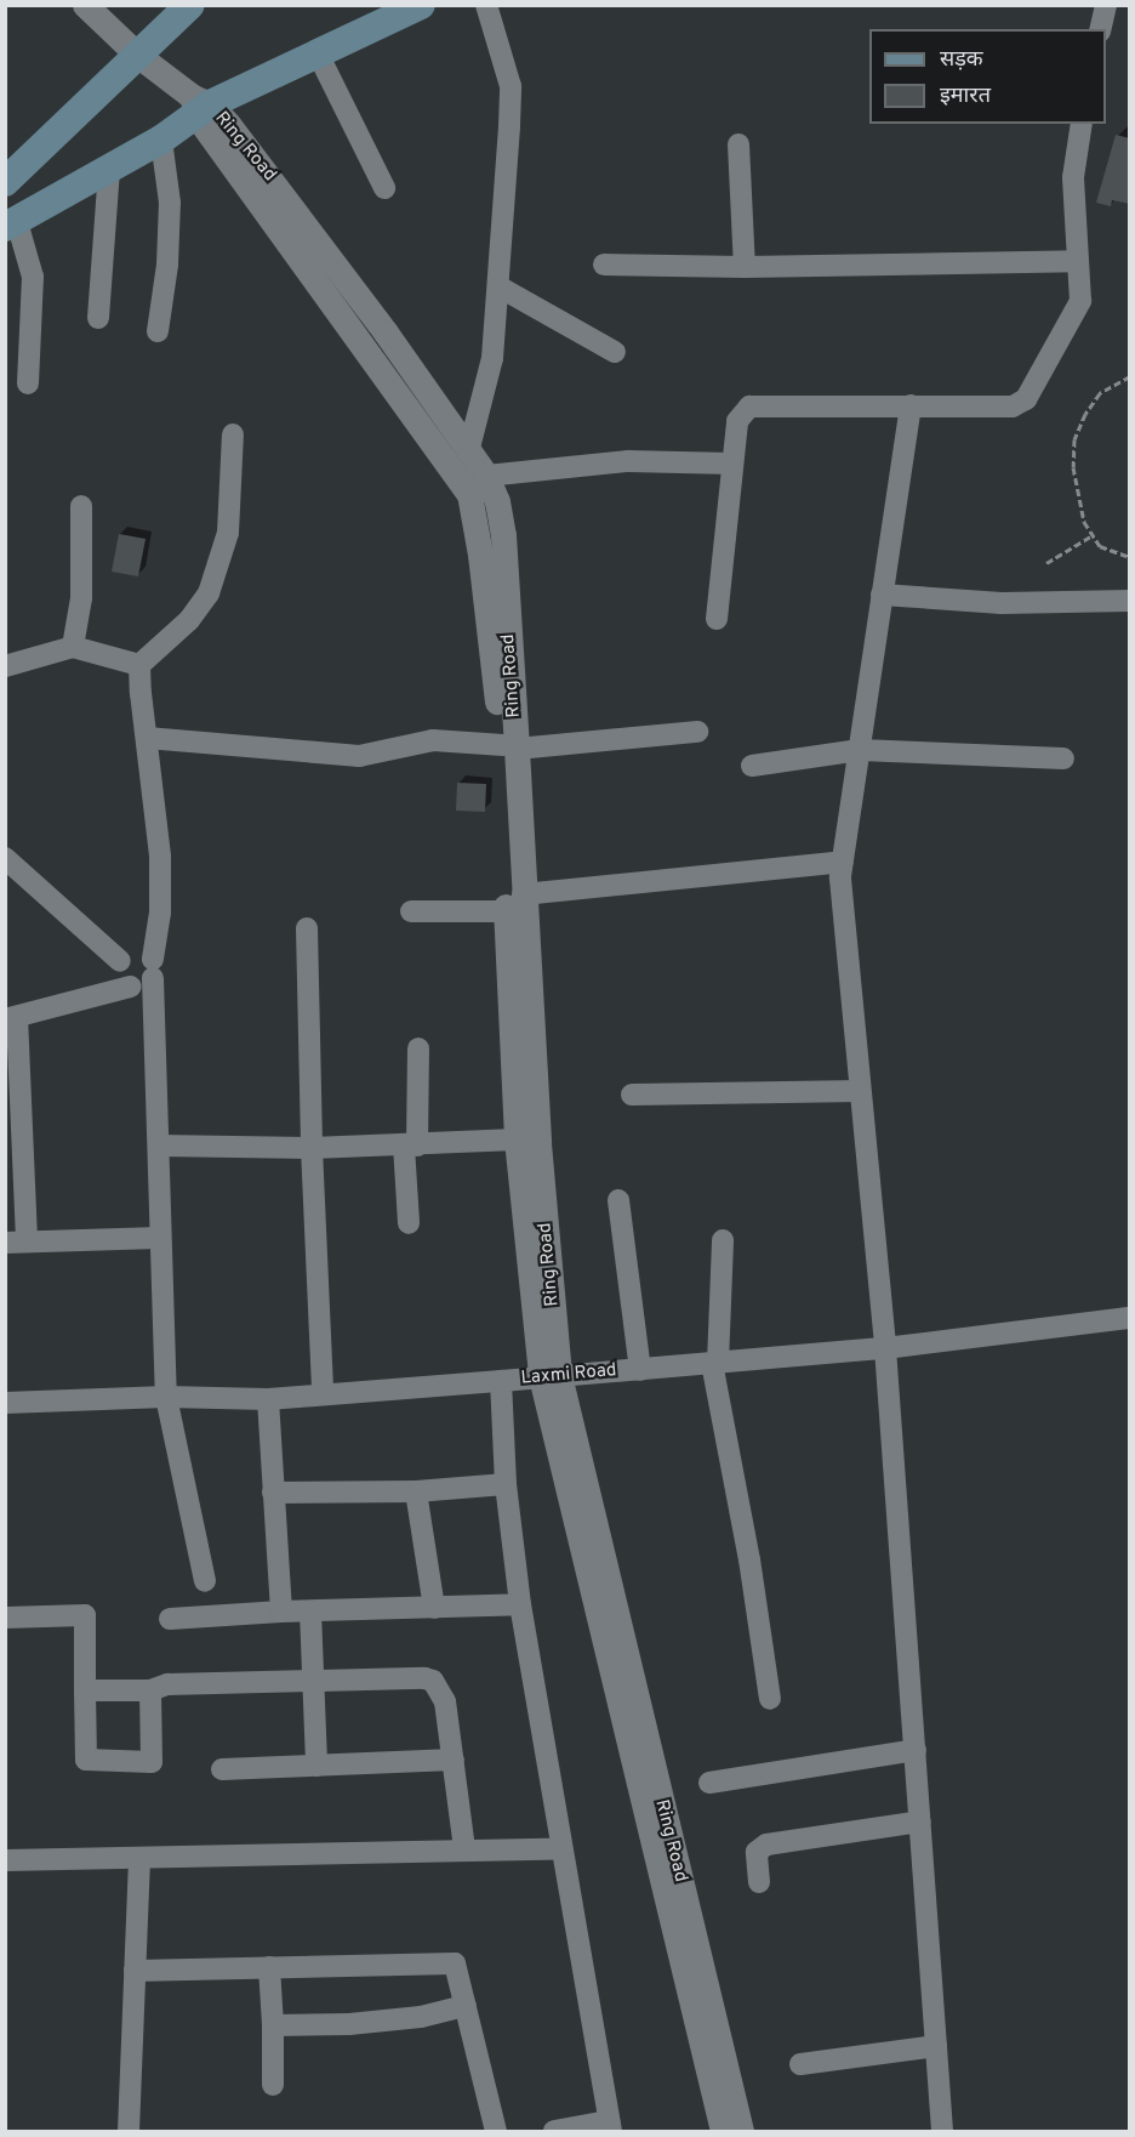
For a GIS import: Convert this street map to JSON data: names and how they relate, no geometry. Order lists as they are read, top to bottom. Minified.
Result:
{"streets":{"street":["Ring Road","Laxmi Road"]},"crossings":[["Ring Road","Laxmi Road"]],"legend":["सड़क","इमारत"]}
